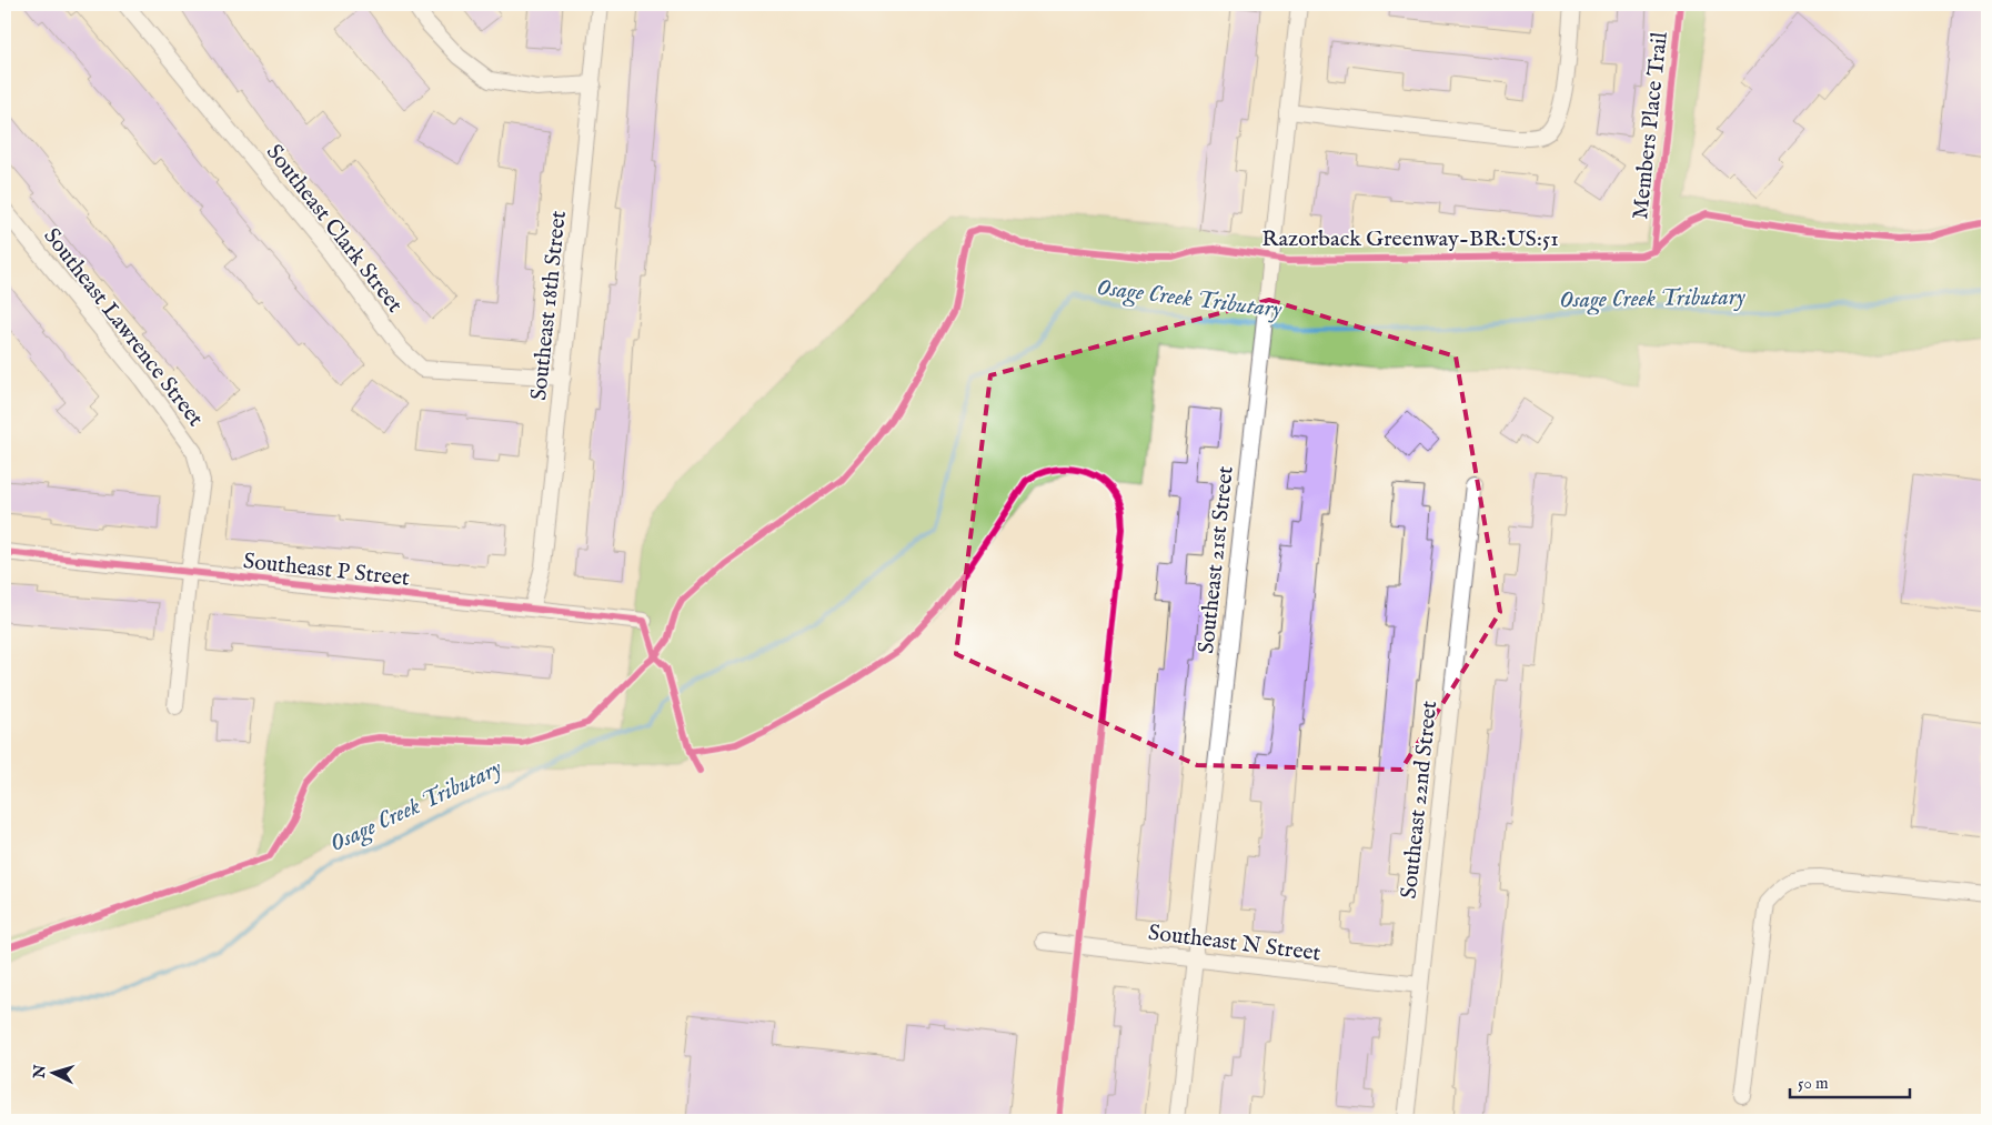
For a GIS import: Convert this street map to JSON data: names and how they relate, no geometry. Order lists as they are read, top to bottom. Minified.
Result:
{"streets":{"street":["Southeast Clark Street","Southeast 18th Street","Southeast Lawrence Street","Southeast 21st Street","Southeast P Street","Southeast 22nd Street","Southeast N Street"],"cycle path":["Members Place Trail","Razorback Greenway-BR:US:51"]},"crossings":[["Southeast Clark Street","Southeast 18th Street"],["Southeast 18th Street","Southeast P Street"],["Southeast Lawrence Street","Southeast P Street"],["Southeast 21st Street","Southeast N Street"],["Southeast 22nd Street","Southeast N Street"]],"water":["Osage Creek Tributary"],"scale_bar":"50 m","north":"left"}
